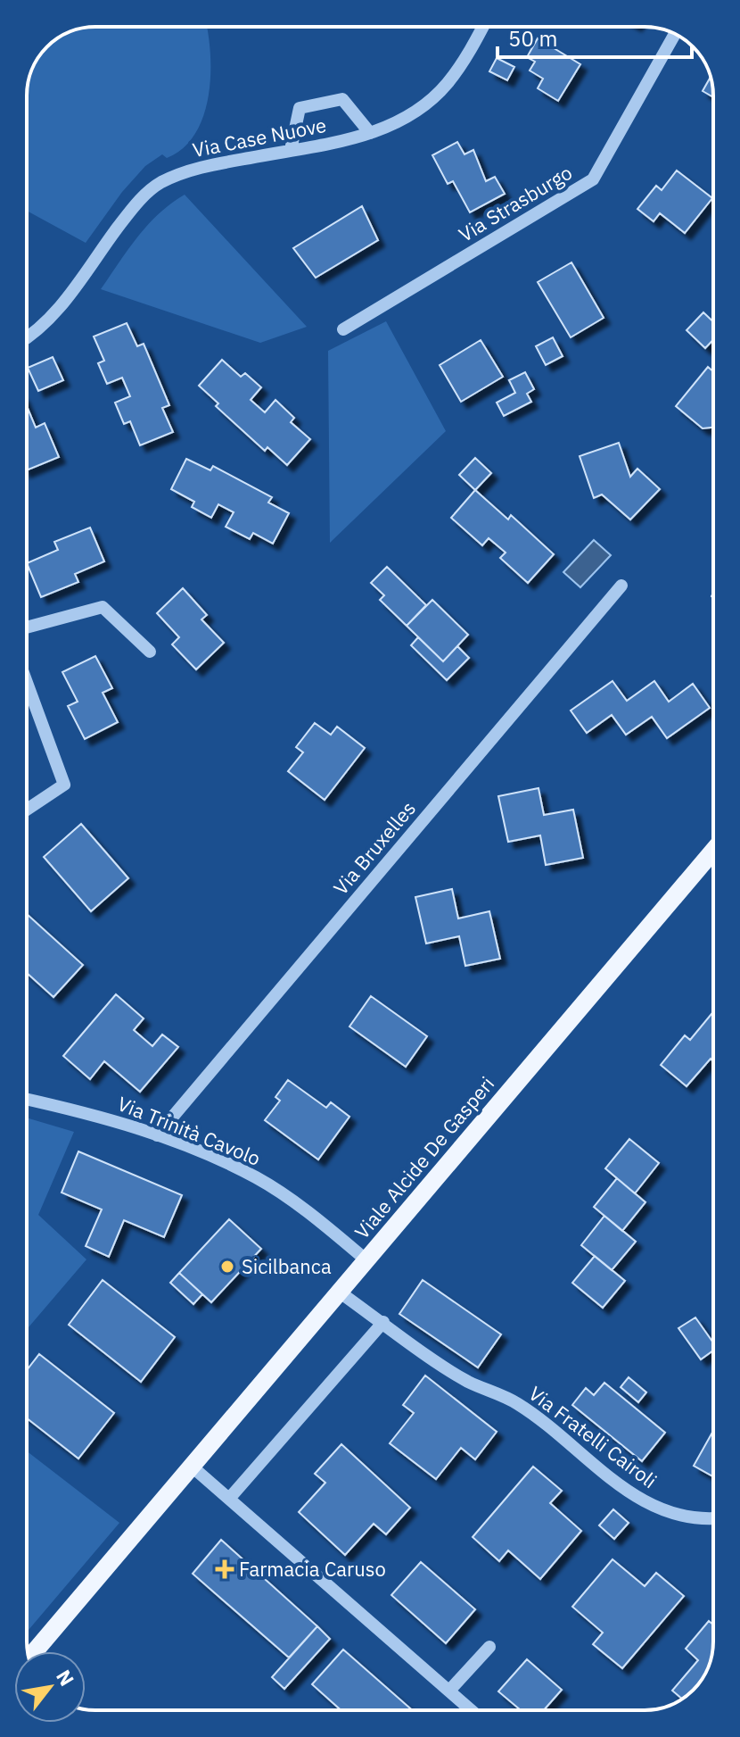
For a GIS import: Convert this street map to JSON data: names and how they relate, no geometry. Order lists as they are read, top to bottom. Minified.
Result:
{"streets":{"main road":["Viale Alcide De Gasperi"],"street":["Via Case Nuove","Via Strasburgo","Via Bruxelles","Via Trinità Cavolo","Via Fratelli Cairoli"]},"crossings":[["Via Bruxelles","Via Trinità Cavolo"],["Via Trinità Cavolo","Viale Alcide De Gasperi"],["Viale Alcide De Gasperi","Via Fratelli Cairoli"]],"places":{"other":["Sicilbanca"],"health":["Farmacia Caruso"]},"scale_bar":"50 m","north":"top right"}
